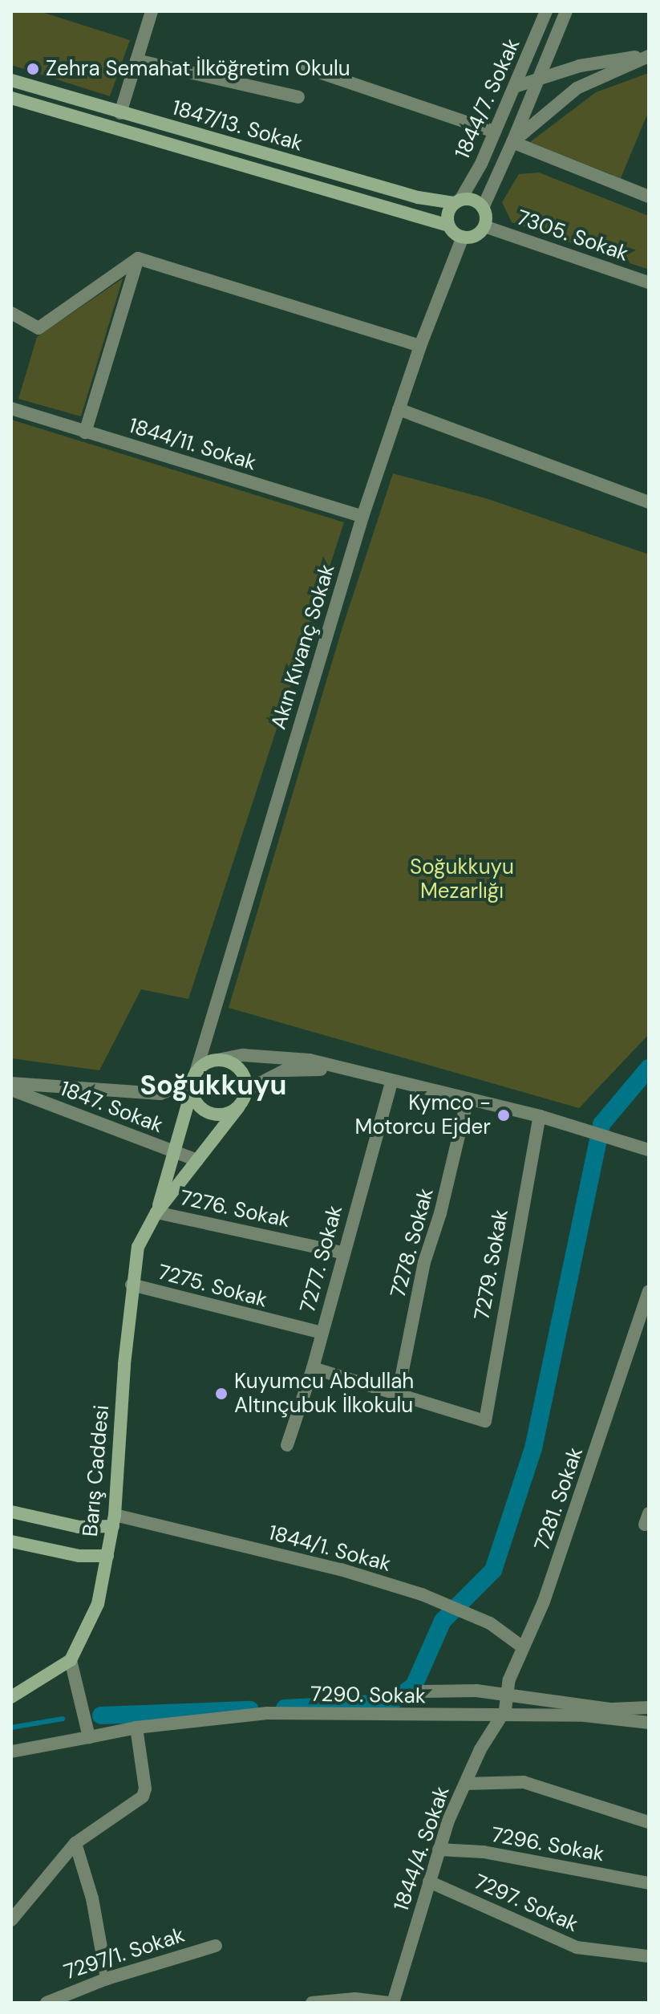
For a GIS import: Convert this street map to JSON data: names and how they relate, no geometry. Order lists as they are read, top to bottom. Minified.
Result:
{"streets":{"main road":["1847/13. Sokak","Barış Caddesi"],"street":["1844/7. Sokak","7305. Sokak","1844/11. Sokak","Akın Kıvanç Sokak","1847. Sokak","7276. Sokak","7278. Sokak","7277. Sokak","7279. Sokak","7275. Sokak","7281. Sokak","1844/1. Sokak","7290. Sokak","7296. Sokak","1844/4. Sokak","7297. Sokak","7297/1. Sokak"]},"crossings":[["1844/7. Sokak","1847/13. Sokak"],["1844/7. Sokak","7305. Sokak"],["1844/7. Sokak","Akın Kıvanç Sokak"],["1847/13. Sokak","7305. Sokak"],["1847/13. Sokak","Akın Kıvanç Sokak"],["7305. Sokak","Akın Kıvanç Sokak"],["1844/11. Sokak","Akın Kıvanç Sokak"],["Akın Kıvanç Sokak","1847. Sokak"],["7276. Sokak","7277. Sokak"],["7276. Sokak","Barış Caddesi"],["7278. Sokak","7279. Sokak"],["7277. Sokak","7275. Sokak"],["7275. Sokak","Barış Caddesi"],["Barış Caddesi","1844/1. Sokak"],["7281. Sokak","1844/1. Sokak"],["7281. Sokak","7290. Sokak"],["7281. Sokak","1844/4. Sokak"],["7290. Sokak","1844/4. Sokak"],["7296. Sokak","1844/4. Sokak"],["1844/4. Sokak","7297. Sokak"]],"districts":["Soğukkuyu"],"parks":["Soğukkuyu Mezarlığı"],"places":["Zehra Semahat İlköğretim Okulu","Kymco - Motorcu Ejder","Kuyumcu Abdullah Altınçubuk İlkokulu"]}
